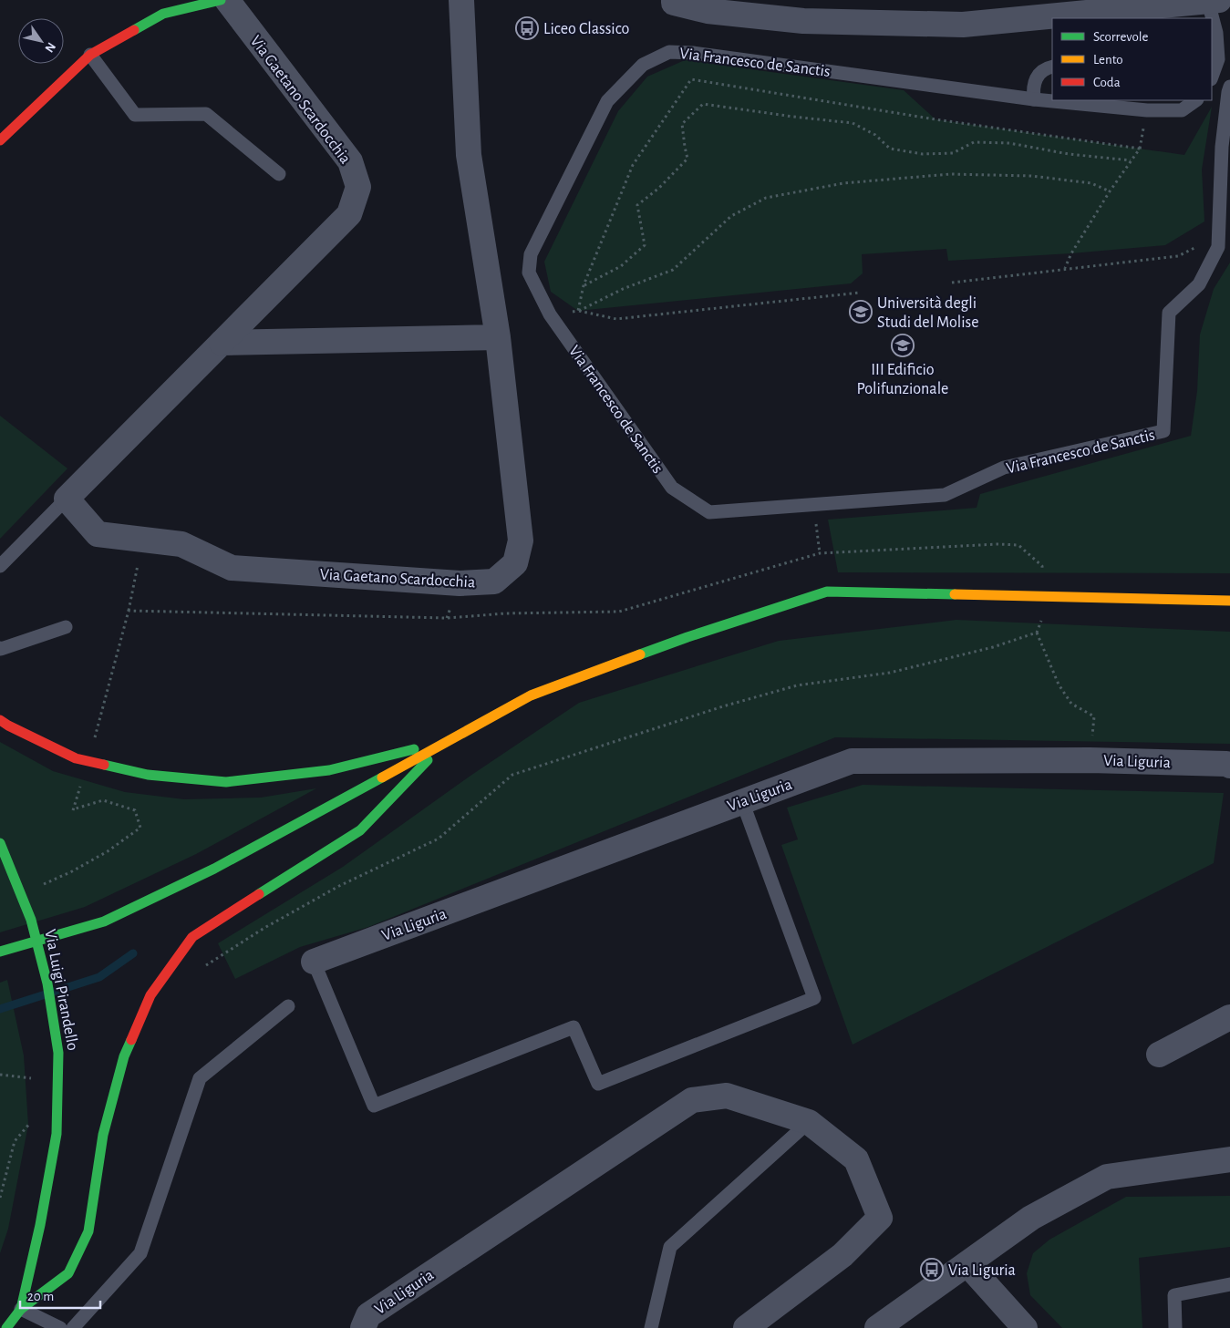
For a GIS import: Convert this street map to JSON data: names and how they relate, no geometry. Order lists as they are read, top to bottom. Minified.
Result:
{"streets":{"street":["Via Gaetano Scardocchia","Via Liguria","Via Luigi Pirandello"],"lane":["Via Francesco de Sanctis"]},"places":{"bus stop":["Liceo Classico","Via Liguria"],"school or university":["Università degli Studi del Molise","III Edificio Polifunzionale"]},"legend":["Scorrevole","Lento","Coda"],"scale_bar":"20 m","north":"bottom right"}
